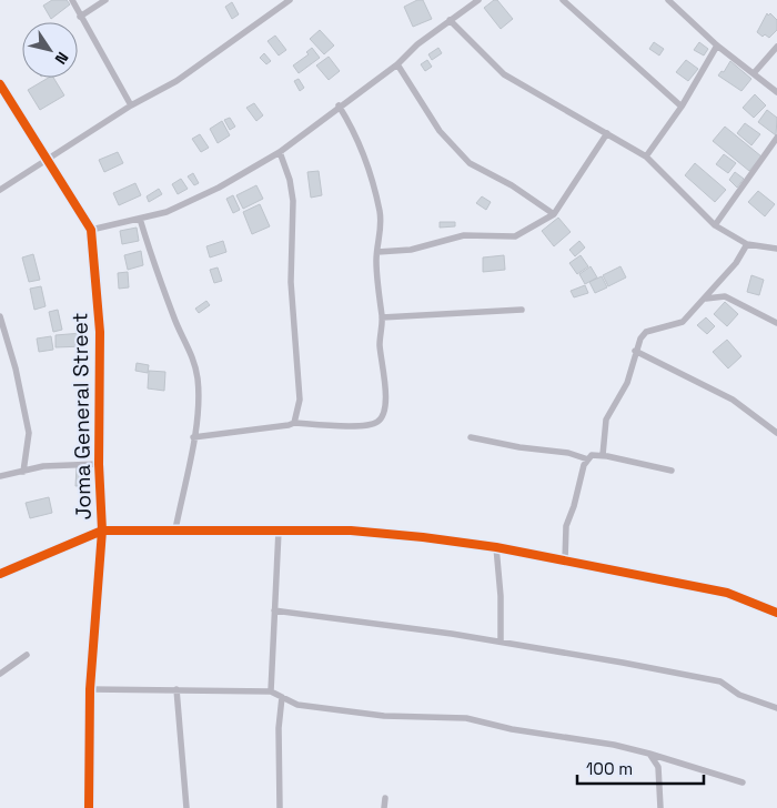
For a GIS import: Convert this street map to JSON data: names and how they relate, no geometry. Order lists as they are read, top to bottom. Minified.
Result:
{"streets":{"street":["Joma General Street"]},"scale_bar":"100 m","north":"bottom right"}
